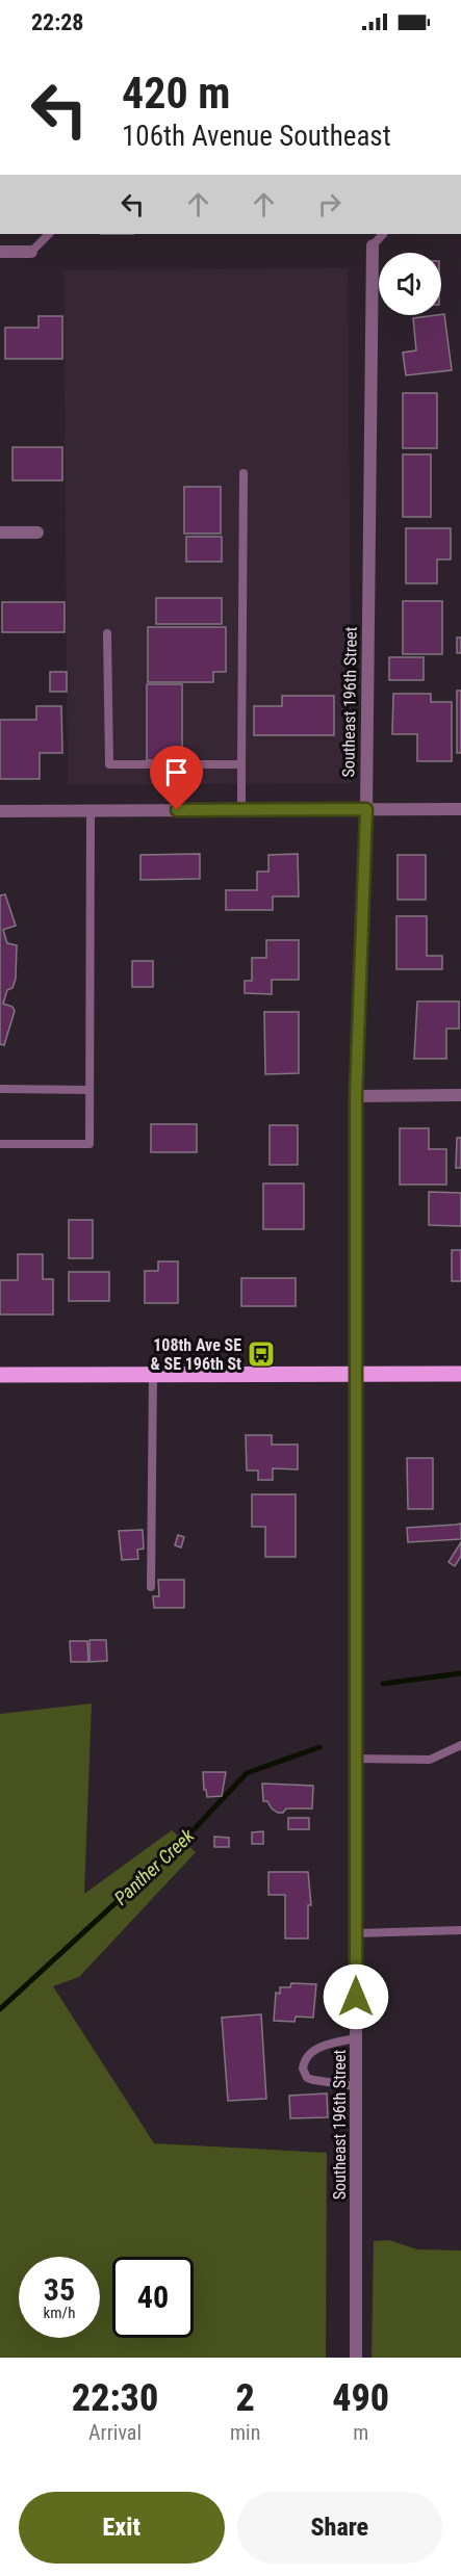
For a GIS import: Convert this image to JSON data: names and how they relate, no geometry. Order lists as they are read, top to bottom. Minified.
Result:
{"streets":{"street":["Southeast 196th Street"]},"water":["Panther Creek"],"places":{"bus stop":["108th Ave SE & SE 196th St"]},"page":{"status":"22:28","turn":["420 m","106th Avenue Southeast"],"speed":"35 km/h","limit":"40","eta":["22:30","Arrival","2","min","490","m"],"buttons":["Exit","Share"]}}
